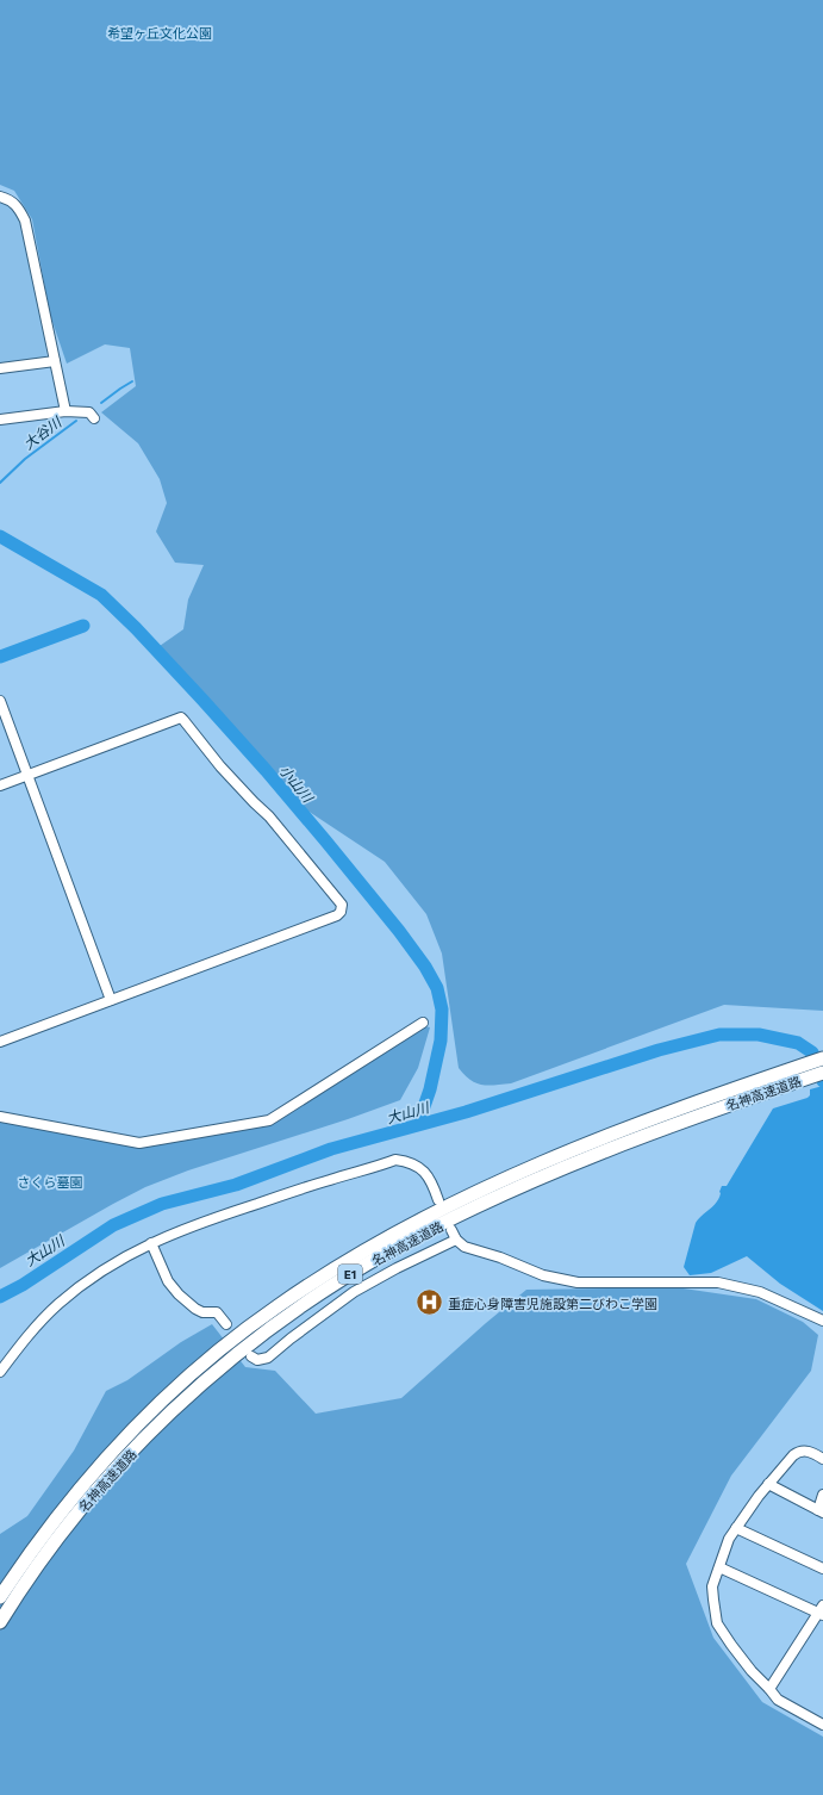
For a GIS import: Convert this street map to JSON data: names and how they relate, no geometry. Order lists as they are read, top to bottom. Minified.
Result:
{"streets":{"highway":["名神高速道路","E1"]},"water":["大谷川","小山川","大山川"],"parks":["希望ヶ丘文化公園","さくら墓園"],"places":{"hospital":["重症心身障害児施設第二びわこ学園"]}}
